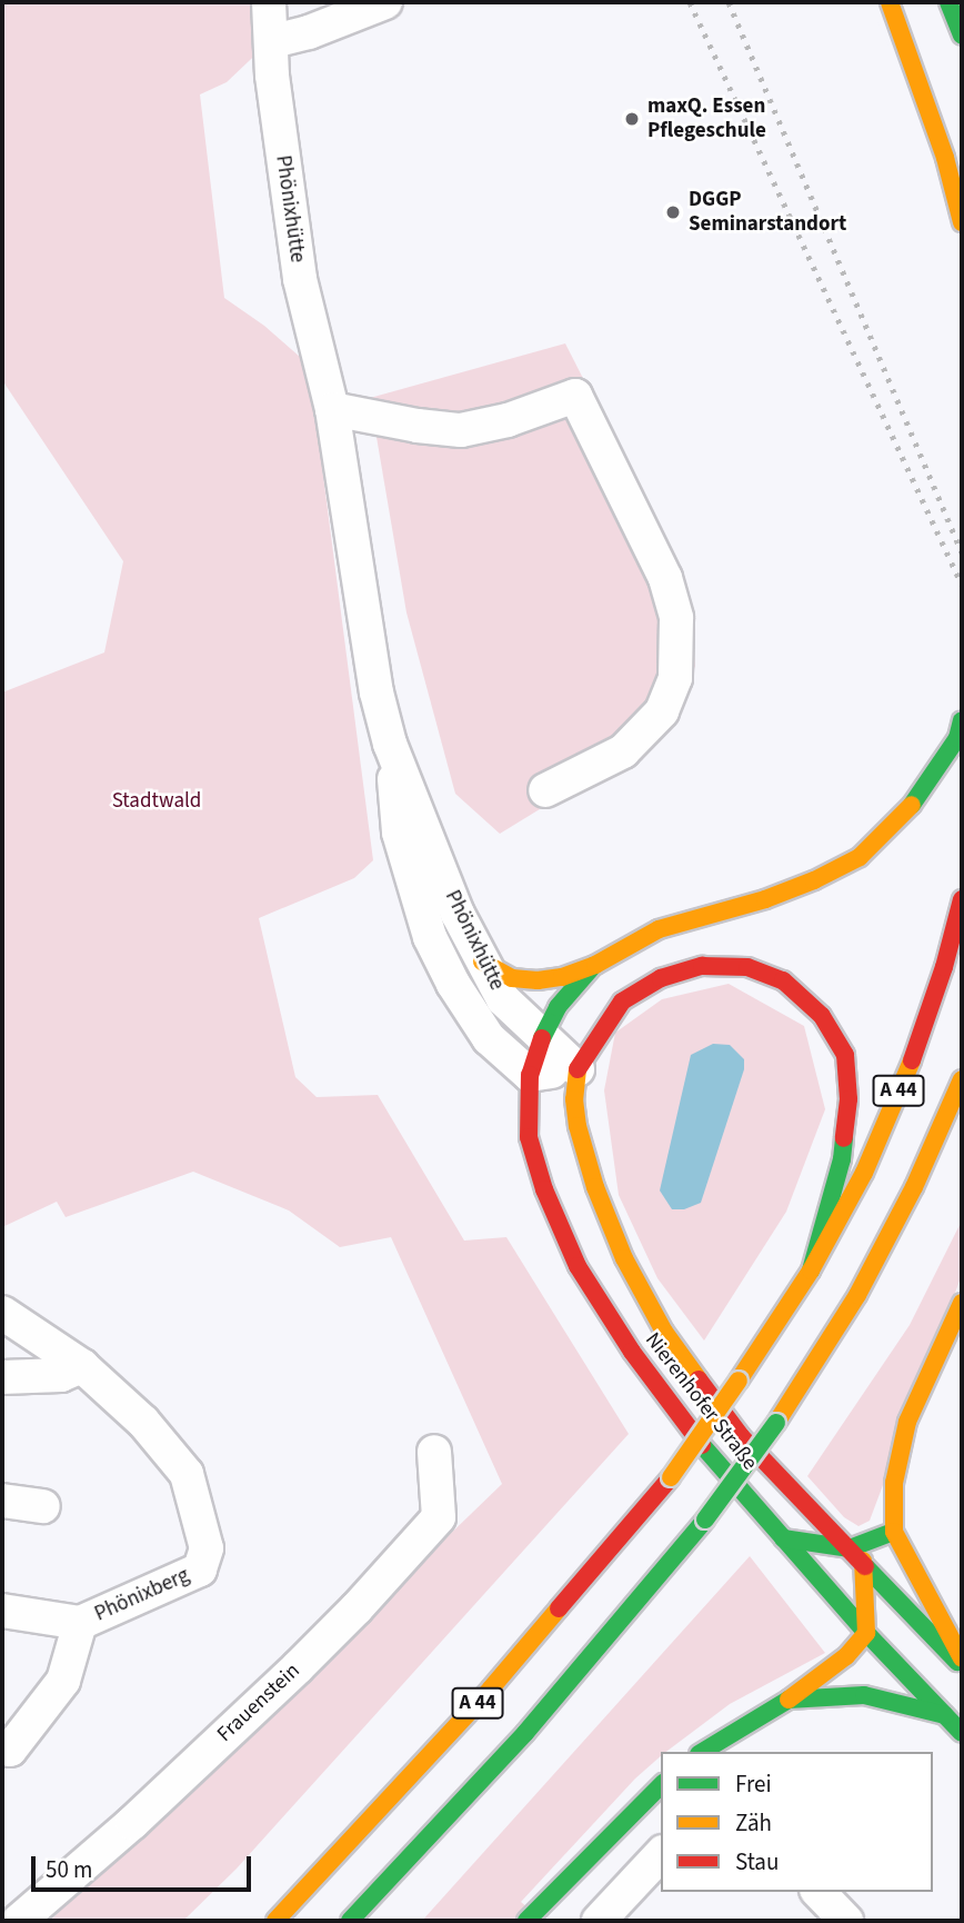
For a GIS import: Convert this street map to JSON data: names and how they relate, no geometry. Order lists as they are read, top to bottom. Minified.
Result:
{"streets":{"main road":["A 44","Nierenhofer Straße"],"street":["Phönixhütte","Phönixberg","Frauenstein"]},"crossings":[["Phönixhütte","Nierenhofer Straße"]],"parks":["Stadtwald"],"places":["maxQ. Essen Pflegeschule","DGGP Seminarstandort"],"legend":["Frei","Zäh","Stau"],"scale_bar":"50 m"}
